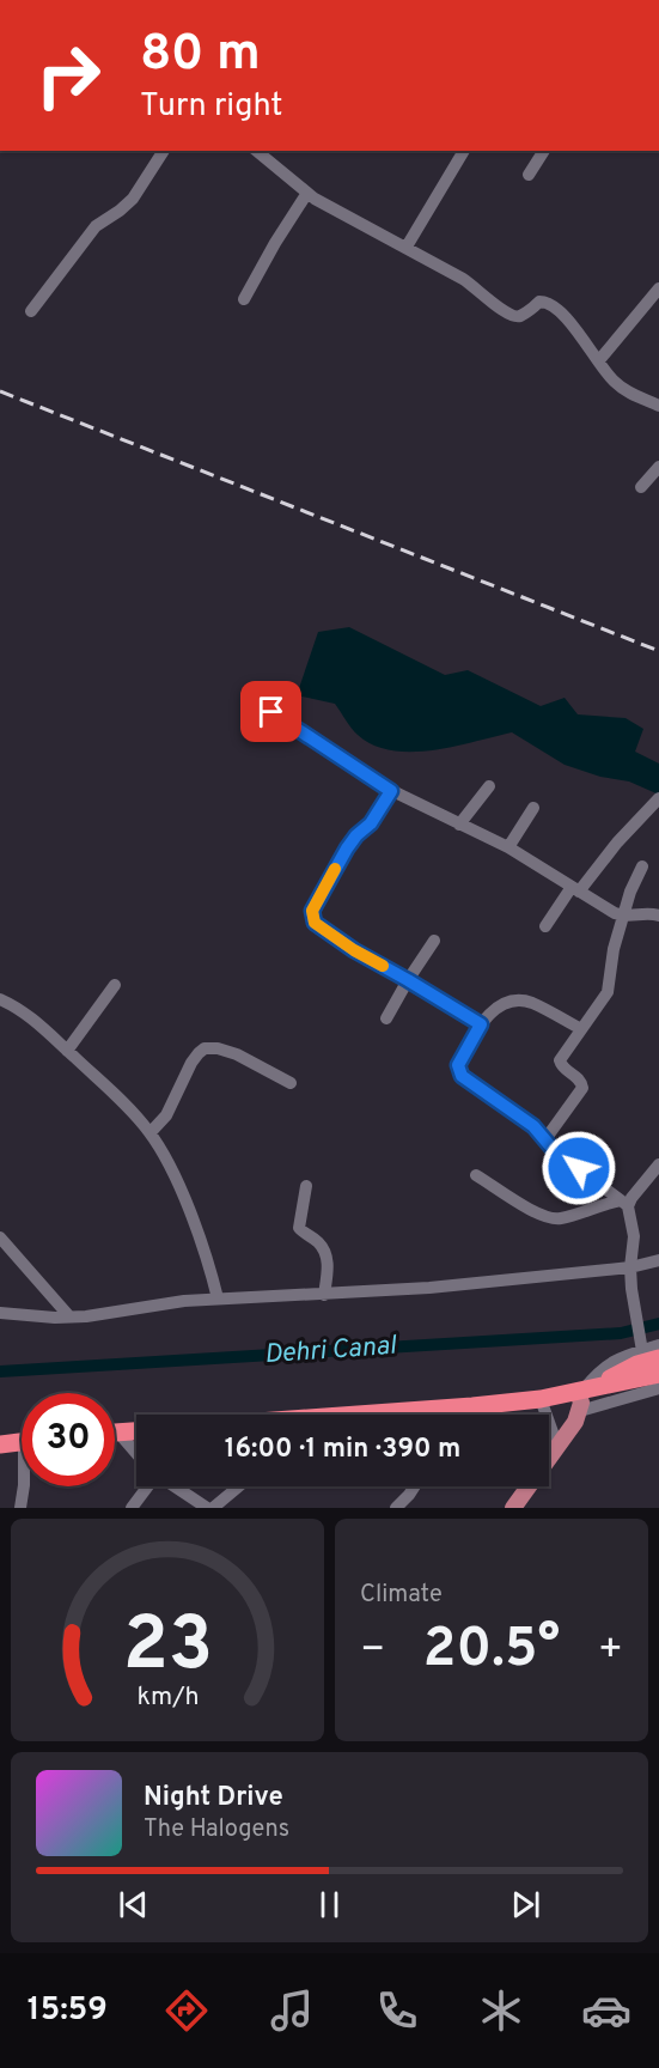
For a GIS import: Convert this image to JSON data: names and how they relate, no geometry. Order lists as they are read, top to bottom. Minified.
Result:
{"water":["Dehri Canal"],"page":{"turn":["80 m","Turn right"],"limit":"30","trip":"16:00 · 1 min · 390 m","tile":"Climate","heat":["−","20.5°","+"],"song":["Night Drive","The Halogens"],"tabs":"15:59","gauge":["23","km/h"]}}
